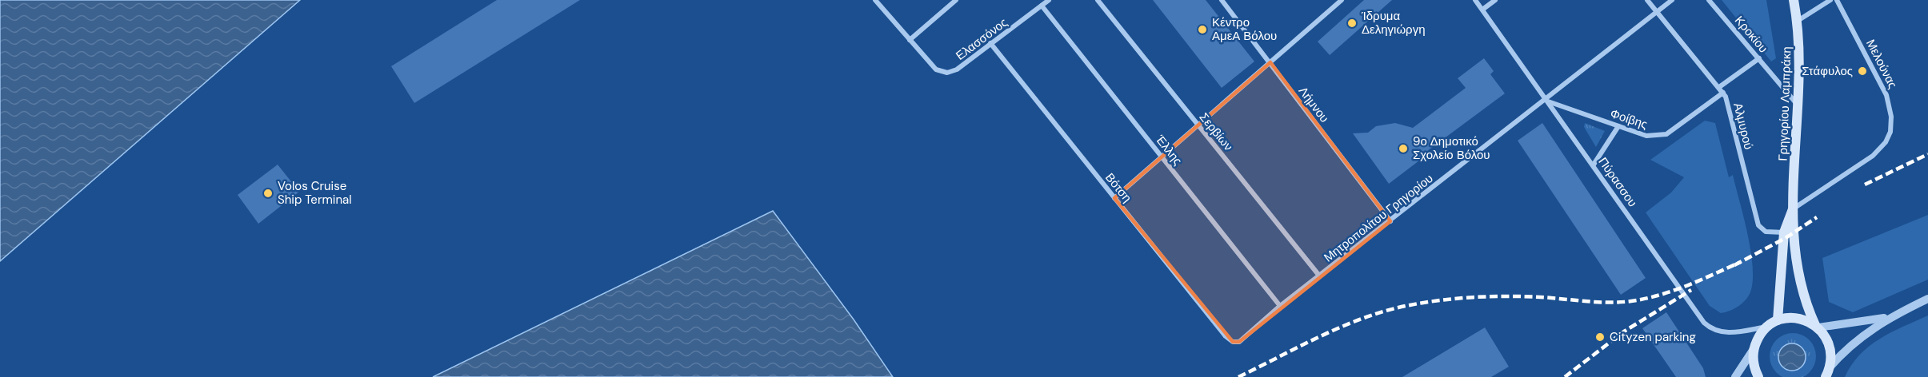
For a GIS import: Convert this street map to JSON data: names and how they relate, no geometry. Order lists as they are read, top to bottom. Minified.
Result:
{"streets":{"main road":["Γρηγορίου Λαμπράκη"],"street":["Κροκίου","Ελασσόνος","Μελούνας","Λήμνου","Φοίβης","Αλμυρού","Σερβίων","Έλλης","Πύρασσου","Βότση","Μητροπολίτου Γρηγορίου"]},"crossings":[["Κροκίου","Γρηγορίου Λαμπράκη"],["Ελασσόνος","Έλλης"],["Ελασσόνος","Βότση"],["Μελούνας","Γρηγορίου Λαμπράκη"],["Λήμνου","Μητροπολίτου Γρηγορίου"],["Φοίβης","Αλμυρού"],["Φοίβης","Πύρασσου"],["Φοίβης","Μητροπολίτου Γρηγορίου"],["Αλμυρού","Μητροπολίτου Γρηγορίου"],["Σερβίων","Μητροπολίτου Γρηγορίου"],["Έλλης","Μητροπολίτου Γρηγορίου"],["Πύρασσου","Μητροπολίτου Γρηγορίου"],["Βότση","Μητροπολίτου Γρηγορίου"]],"places":["Ίδρυμα Δεληγιώργη","Κέντρο ΑμεΑ Βόλου","Στάφυλος","9ο Δημοτικό Σχολείο Βόλου","Volos Cruise Ship Terminal","Cityzen parking"]}
